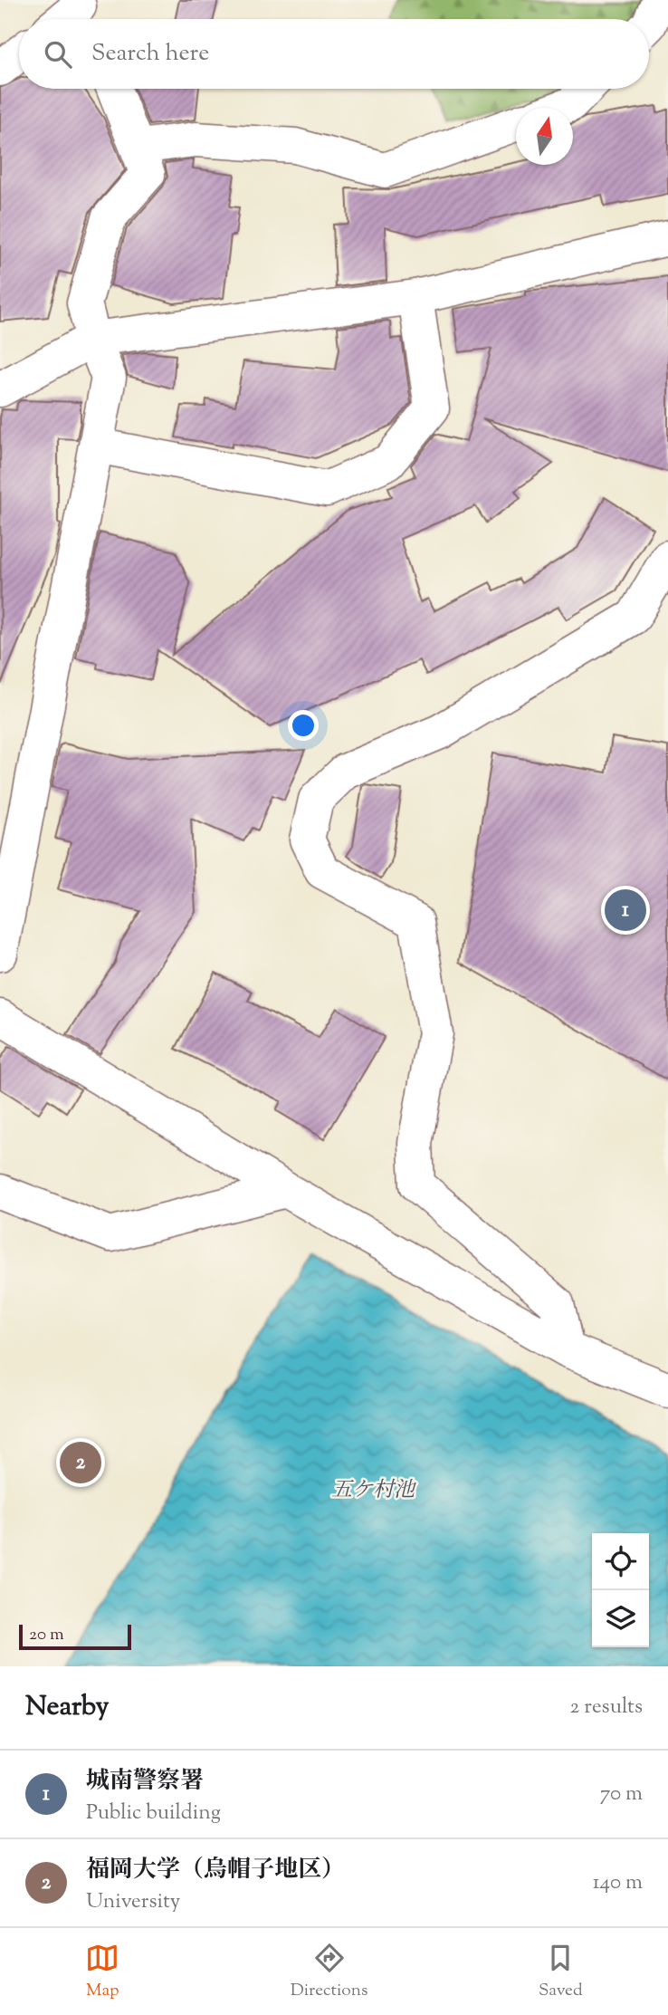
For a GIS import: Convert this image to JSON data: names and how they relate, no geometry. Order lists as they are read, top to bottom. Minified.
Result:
{"water":["五ケ村池"],"scale_bar":"20 m","north":"top","page":{"search":"Search here","pins":["1","2"],"scale":"20 m","heading":["Nearby","2 results"],"list":[{"mark":"1","name":"城南警察署","note":"Public building","value":"70 m"},{"mark":"2","name":"福岡大学（烏帽子地区）","note":"University","value":"140 m"}],"nav":["Map","Directions","Saved"]}}
